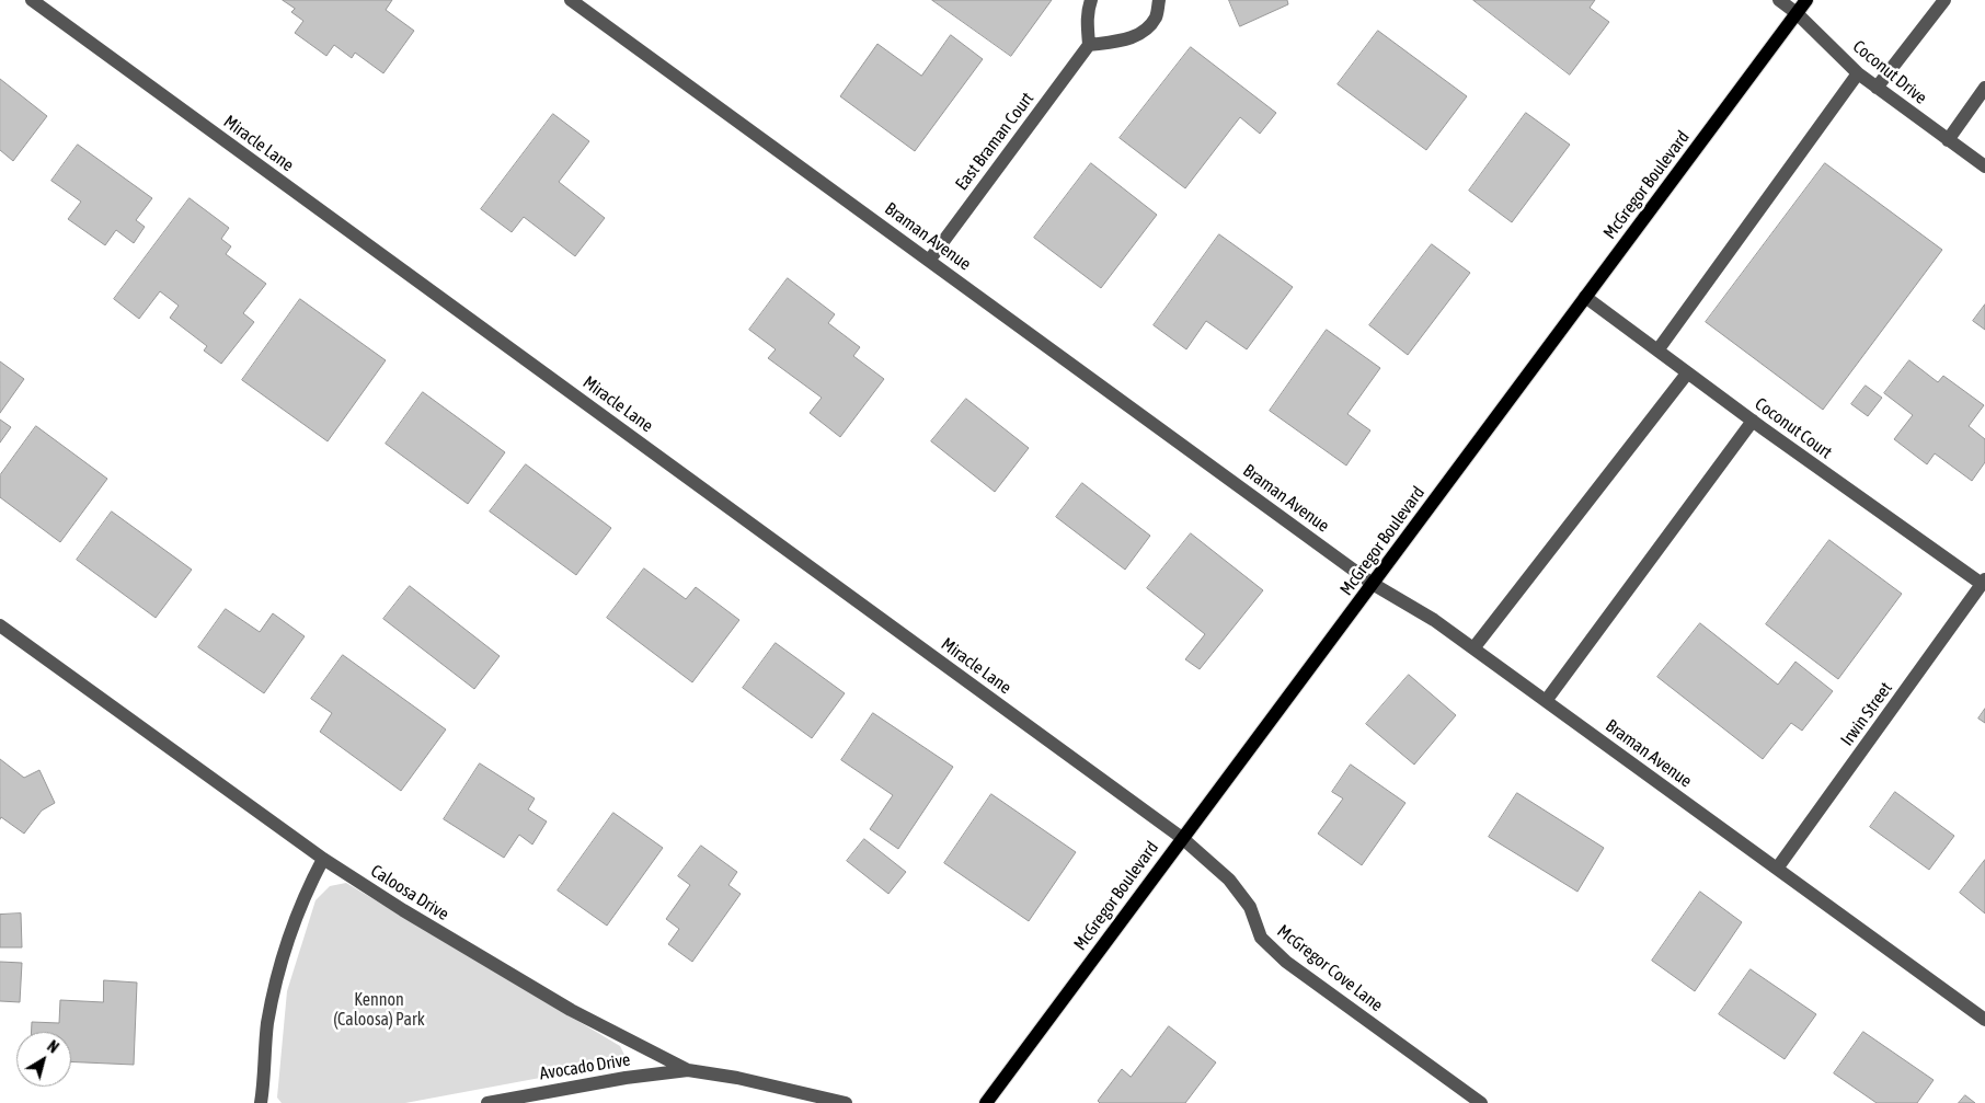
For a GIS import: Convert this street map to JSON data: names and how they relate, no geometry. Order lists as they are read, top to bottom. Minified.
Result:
{"streets":{"main road":["McGregor Boulevard"],"street":["Coconut Drive","East Braman Court","Miracle Lane","Braman Avenue","Coconut Court","Irwin Street","Caloosa Drive","McGregor Cove Lane","Avocado Drive"]},"crossings":[["Coconut Drive","McGregor Boulevard"],["East Braman Court","Braman Avenue"],["Miracle Lane","McGregor Boulevard"],["Miracle Lane","McGregor Cove Lane"],["McGregor Boulevard","Braman Avenue"],["McGregor Boulevard","Coconut Court"],["McGregor Boulevard","McGregor Cove Lane"],["Braman Avenue","Irwin Street"],["Coconut Court","Irwin Street"],["Caloosa Drive","Avocado Drive"]],"parks":["Kennon (Caloosa) Park"],"north":"top right"}
